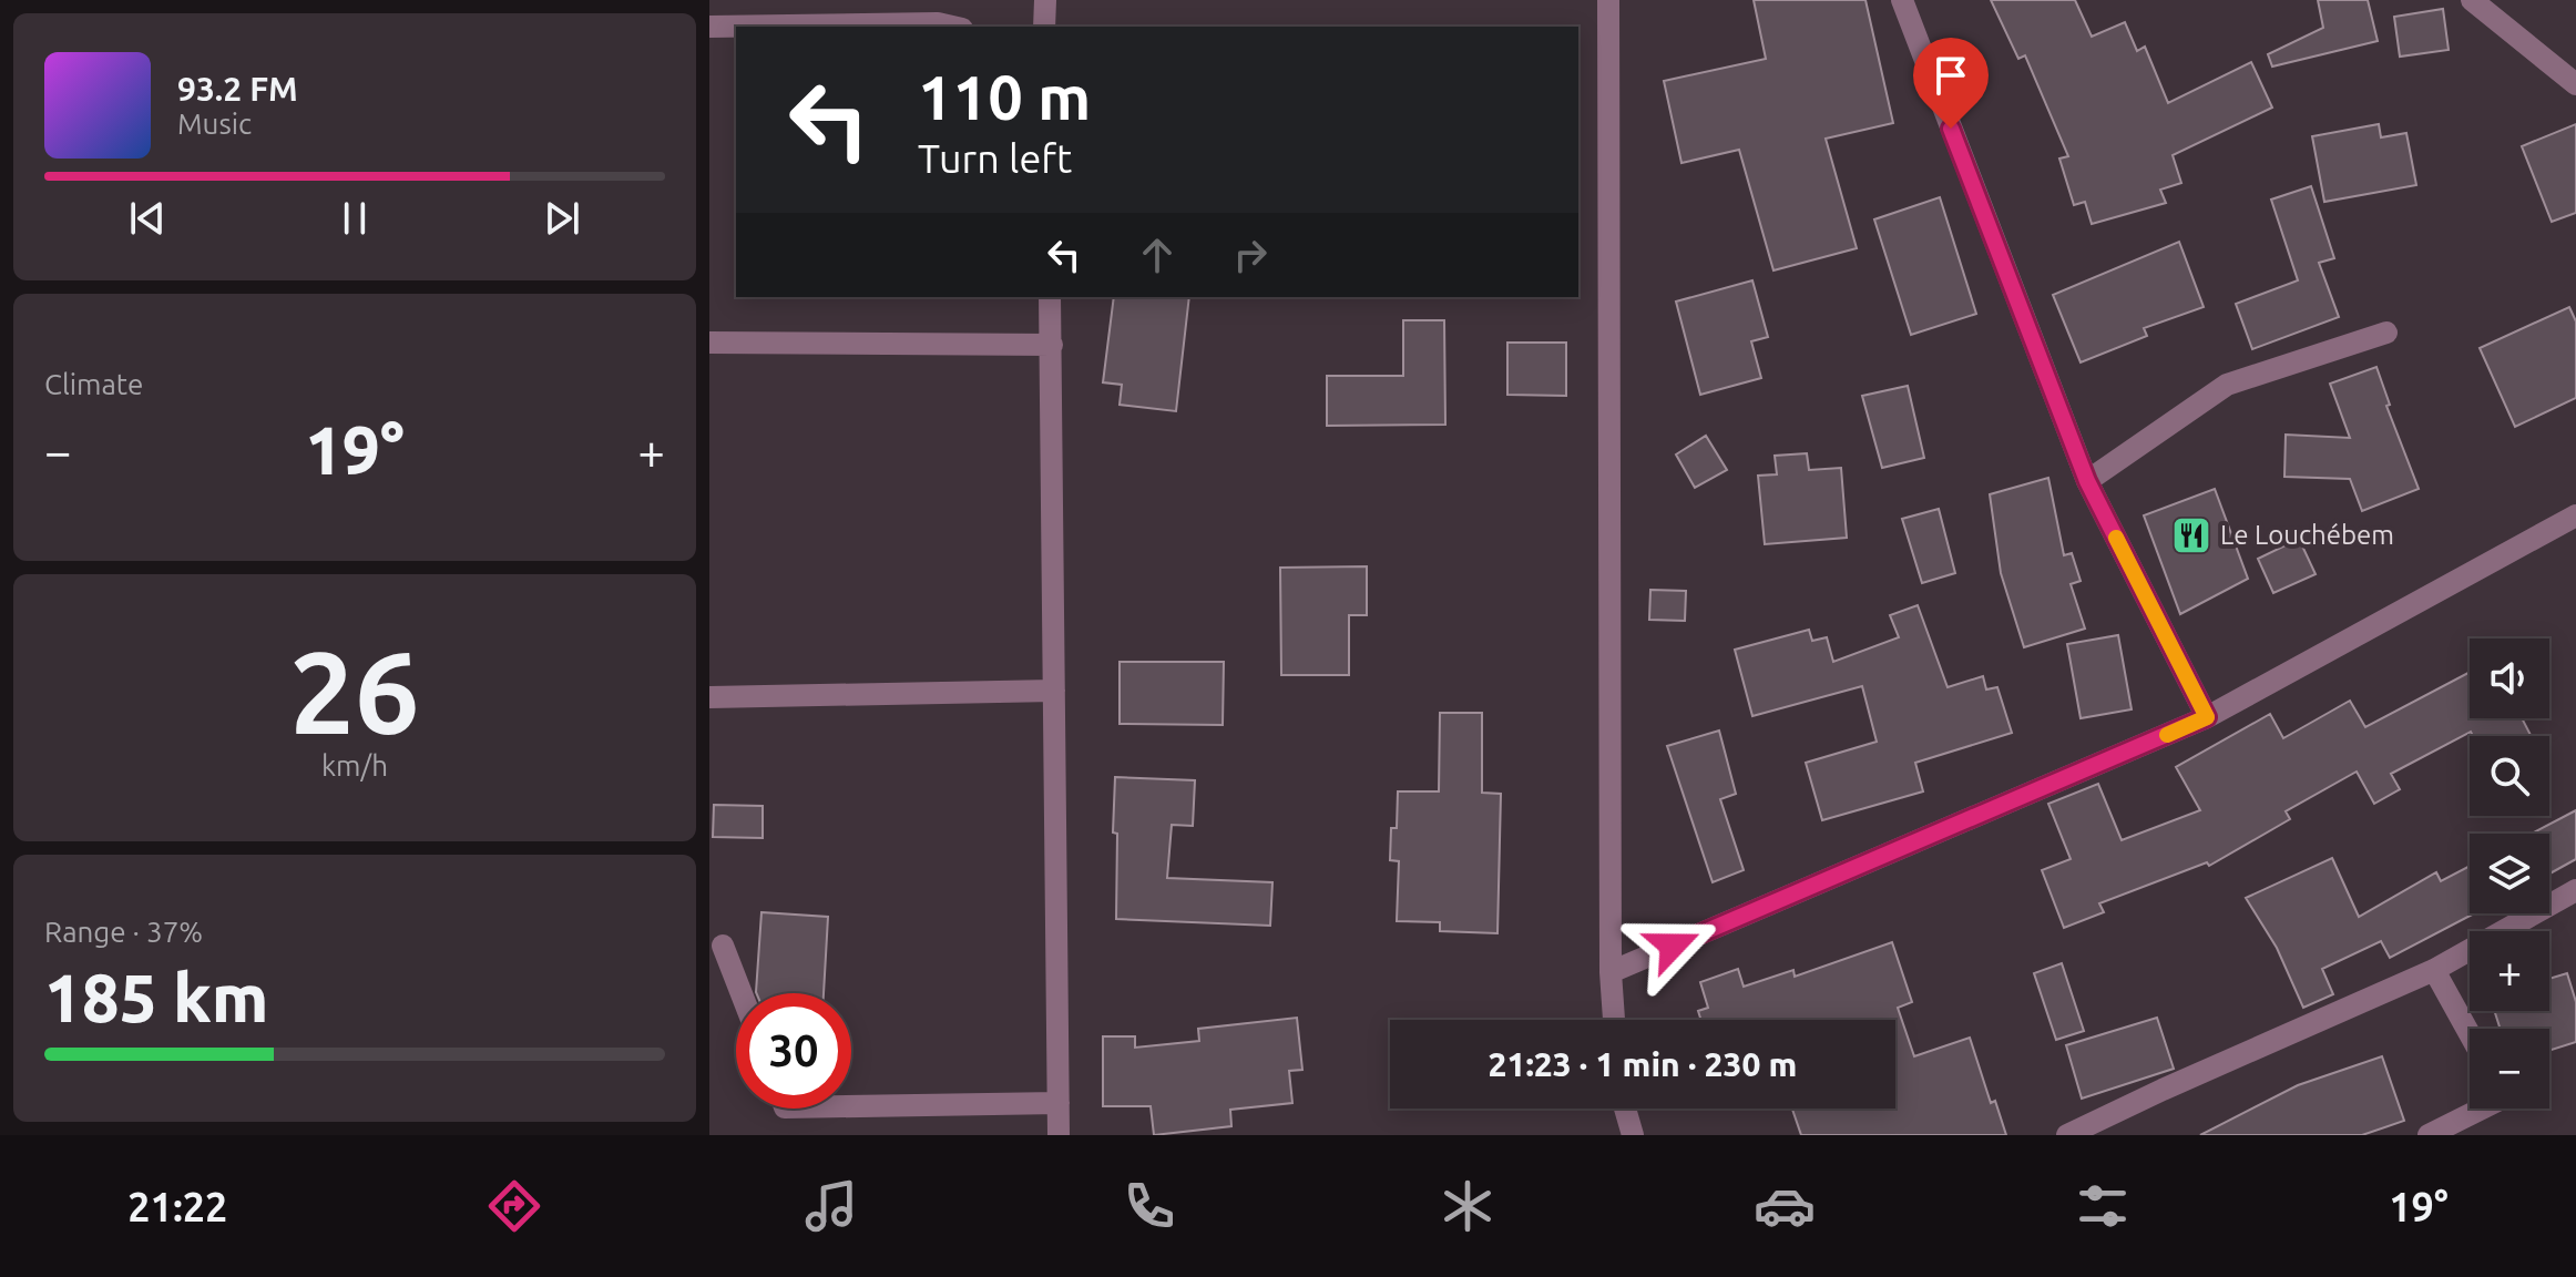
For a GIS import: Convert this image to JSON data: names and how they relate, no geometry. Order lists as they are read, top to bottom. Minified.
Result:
{"places":{"restaurant":["Le Louchébem"]},"page":{"turn":["110 m","Turn left"],"song":["93.2 FM","Music"],"tile":["Climate",["26","km/h"],["Range · 37%","185 km"]],"heat":["−","19°","+"],"map_buttons":["+","−"],"limit":"30","trip":"21:23 · 1 min · 230 m","tabs":["21:22","19°"]}}
